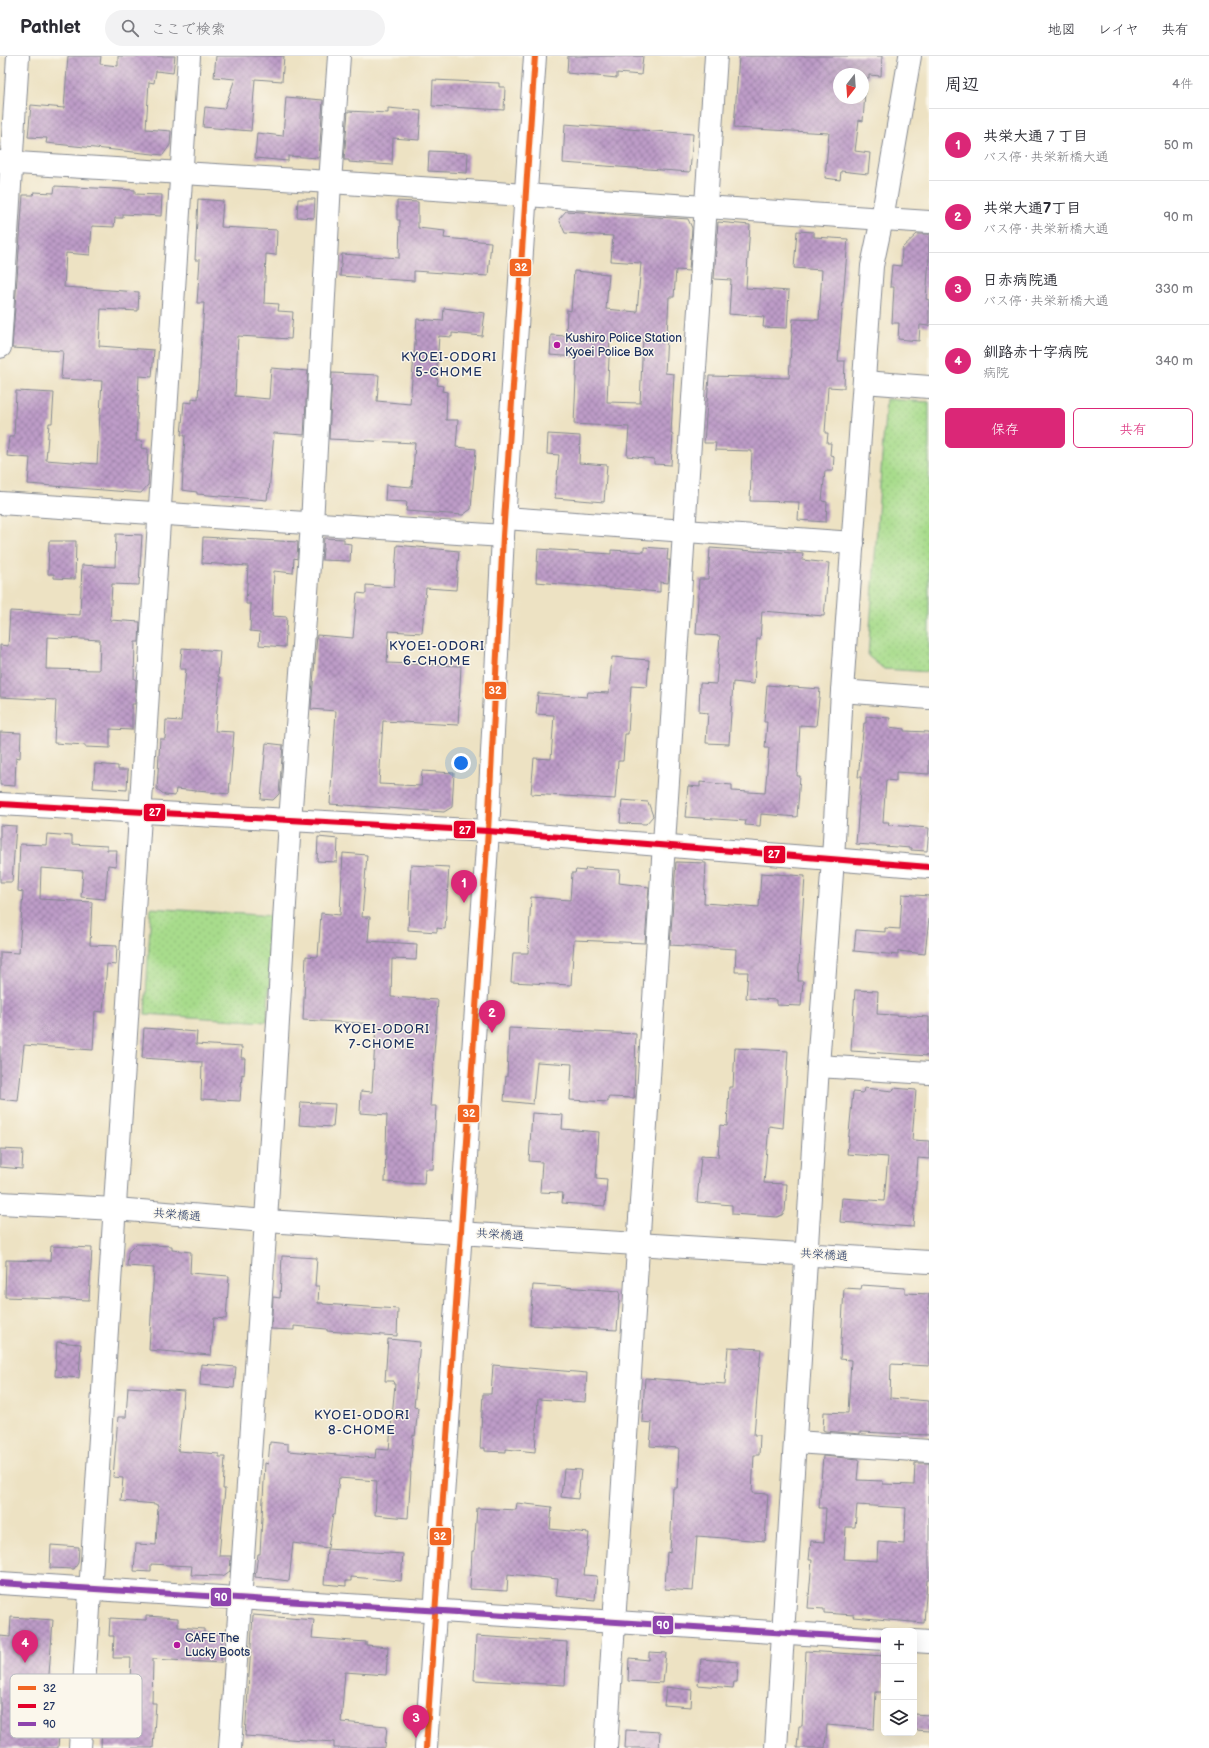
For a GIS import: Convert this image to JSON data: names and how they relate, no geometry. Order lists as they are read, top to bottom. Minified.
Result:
{"streets":{"street":["共栄橋通"]},"districts":["KYOEI-ODORI 5-CHOME","KYOEI-ODORI 6-CHOME","KYOEI-ODORI 7-CHOME","KYOEI-ODORI 8-CHOME"],"places":["Kushiro Police Station Kyoei Police Box","CAFE The Lucky Boots"],"lines":["transit line 32","transit line 27","transit line 90"],"legend":["32","27","90"],"north":"bottom","page":{"header":"Pathlet","search":"ここで検索","nav":["地図","レイヤ","共有"],"heading":["周辺","4件"],"list":[{"mark":"1","name":"共栄大通７丁目","note":"バス停 · 共栄新橋大通","value":"50 m"},{"mark":"2","name":"共栄大通7丁目","note":"バス停 · 共栄新橋大通","value":"90 m"},{"mark":"3","name":"日赤病院通","note":"バス停 · 共栄新橋大通","value":"330 m"},{"mark":"4","name":"釧路赤十字病院","note":"病院","value":"340 m"}],"buttons":["保存","共有"],"pins":["1","2","4","3"],"map_buttons":["+","−"]}}
